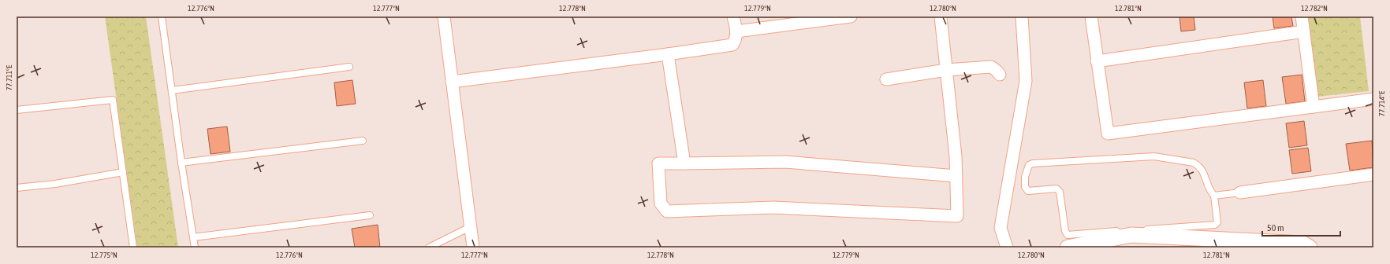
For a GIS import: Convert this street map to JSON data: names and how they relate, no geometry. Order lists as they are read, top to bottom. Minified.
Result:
{"scale_bar":"50 m","coordinates":["12.776°N","12.777°N","12.778°N","12.779°N","12.780°N","12.781°N","12.782°N","77.711°E","77.714°E","12.775°N"]}
